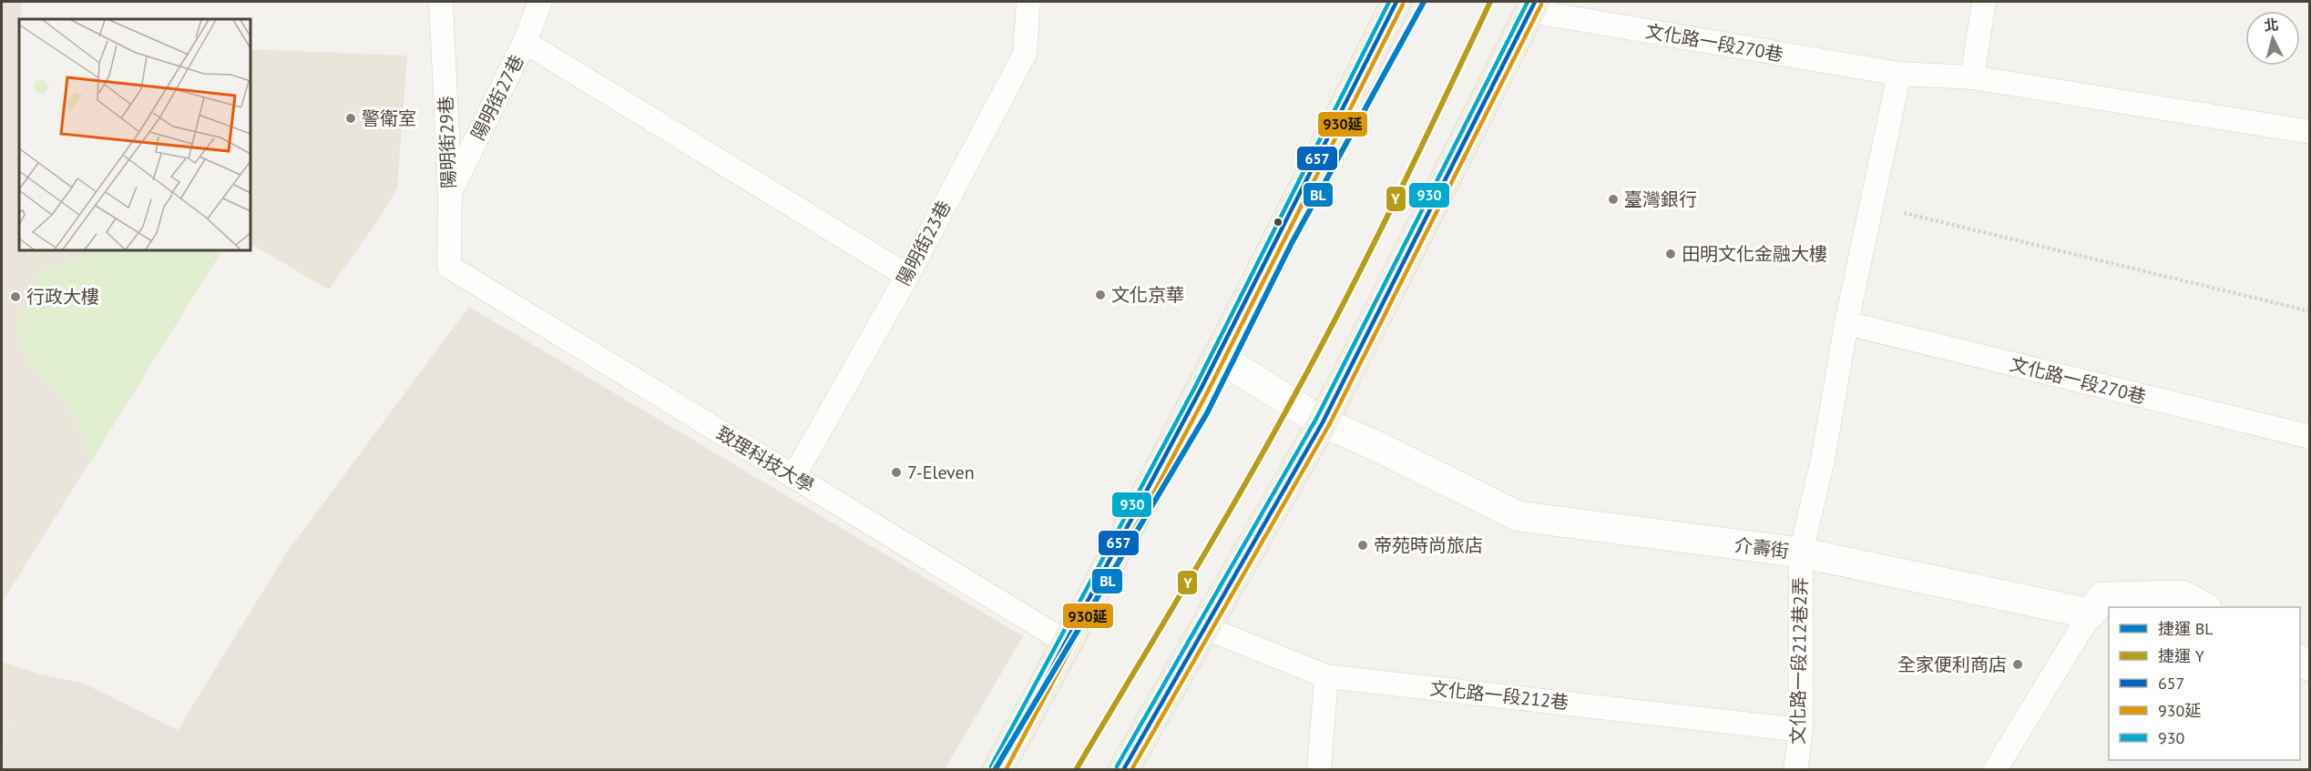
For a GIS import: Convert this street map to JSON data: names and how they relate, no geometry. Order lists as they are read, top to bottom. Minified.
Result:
{"streets":{"street":["介壽街"],"lane":["文化路一段270巷","陽明街27巷","陽明街29巷","陽明街23巷","致理科技大學","文化路一段212巷2弄","文化路一段212巷"]},"crossings":[["陽明街27巷","陽明街29巷"],["陽明街29巷","致理科技大學"],["陽明街23巷","致理科技大學"],["介壽街","文化路一段212巷2弄"],["文化路一段212巷2弄","文化路一段212巷"]],"places":["警衛室","臺灣銀行","田明文化金融大樓","文化京華","行政大樓","7-Eleven","帝苑時尚旅店","全家便利商店"],"lines":["metro line BL","metro line Y","transit line 657","transit line 930","transit line 930延"],"legend":["捷運 BL","捷運 Y","657","930延","930"],"north":"top"}
